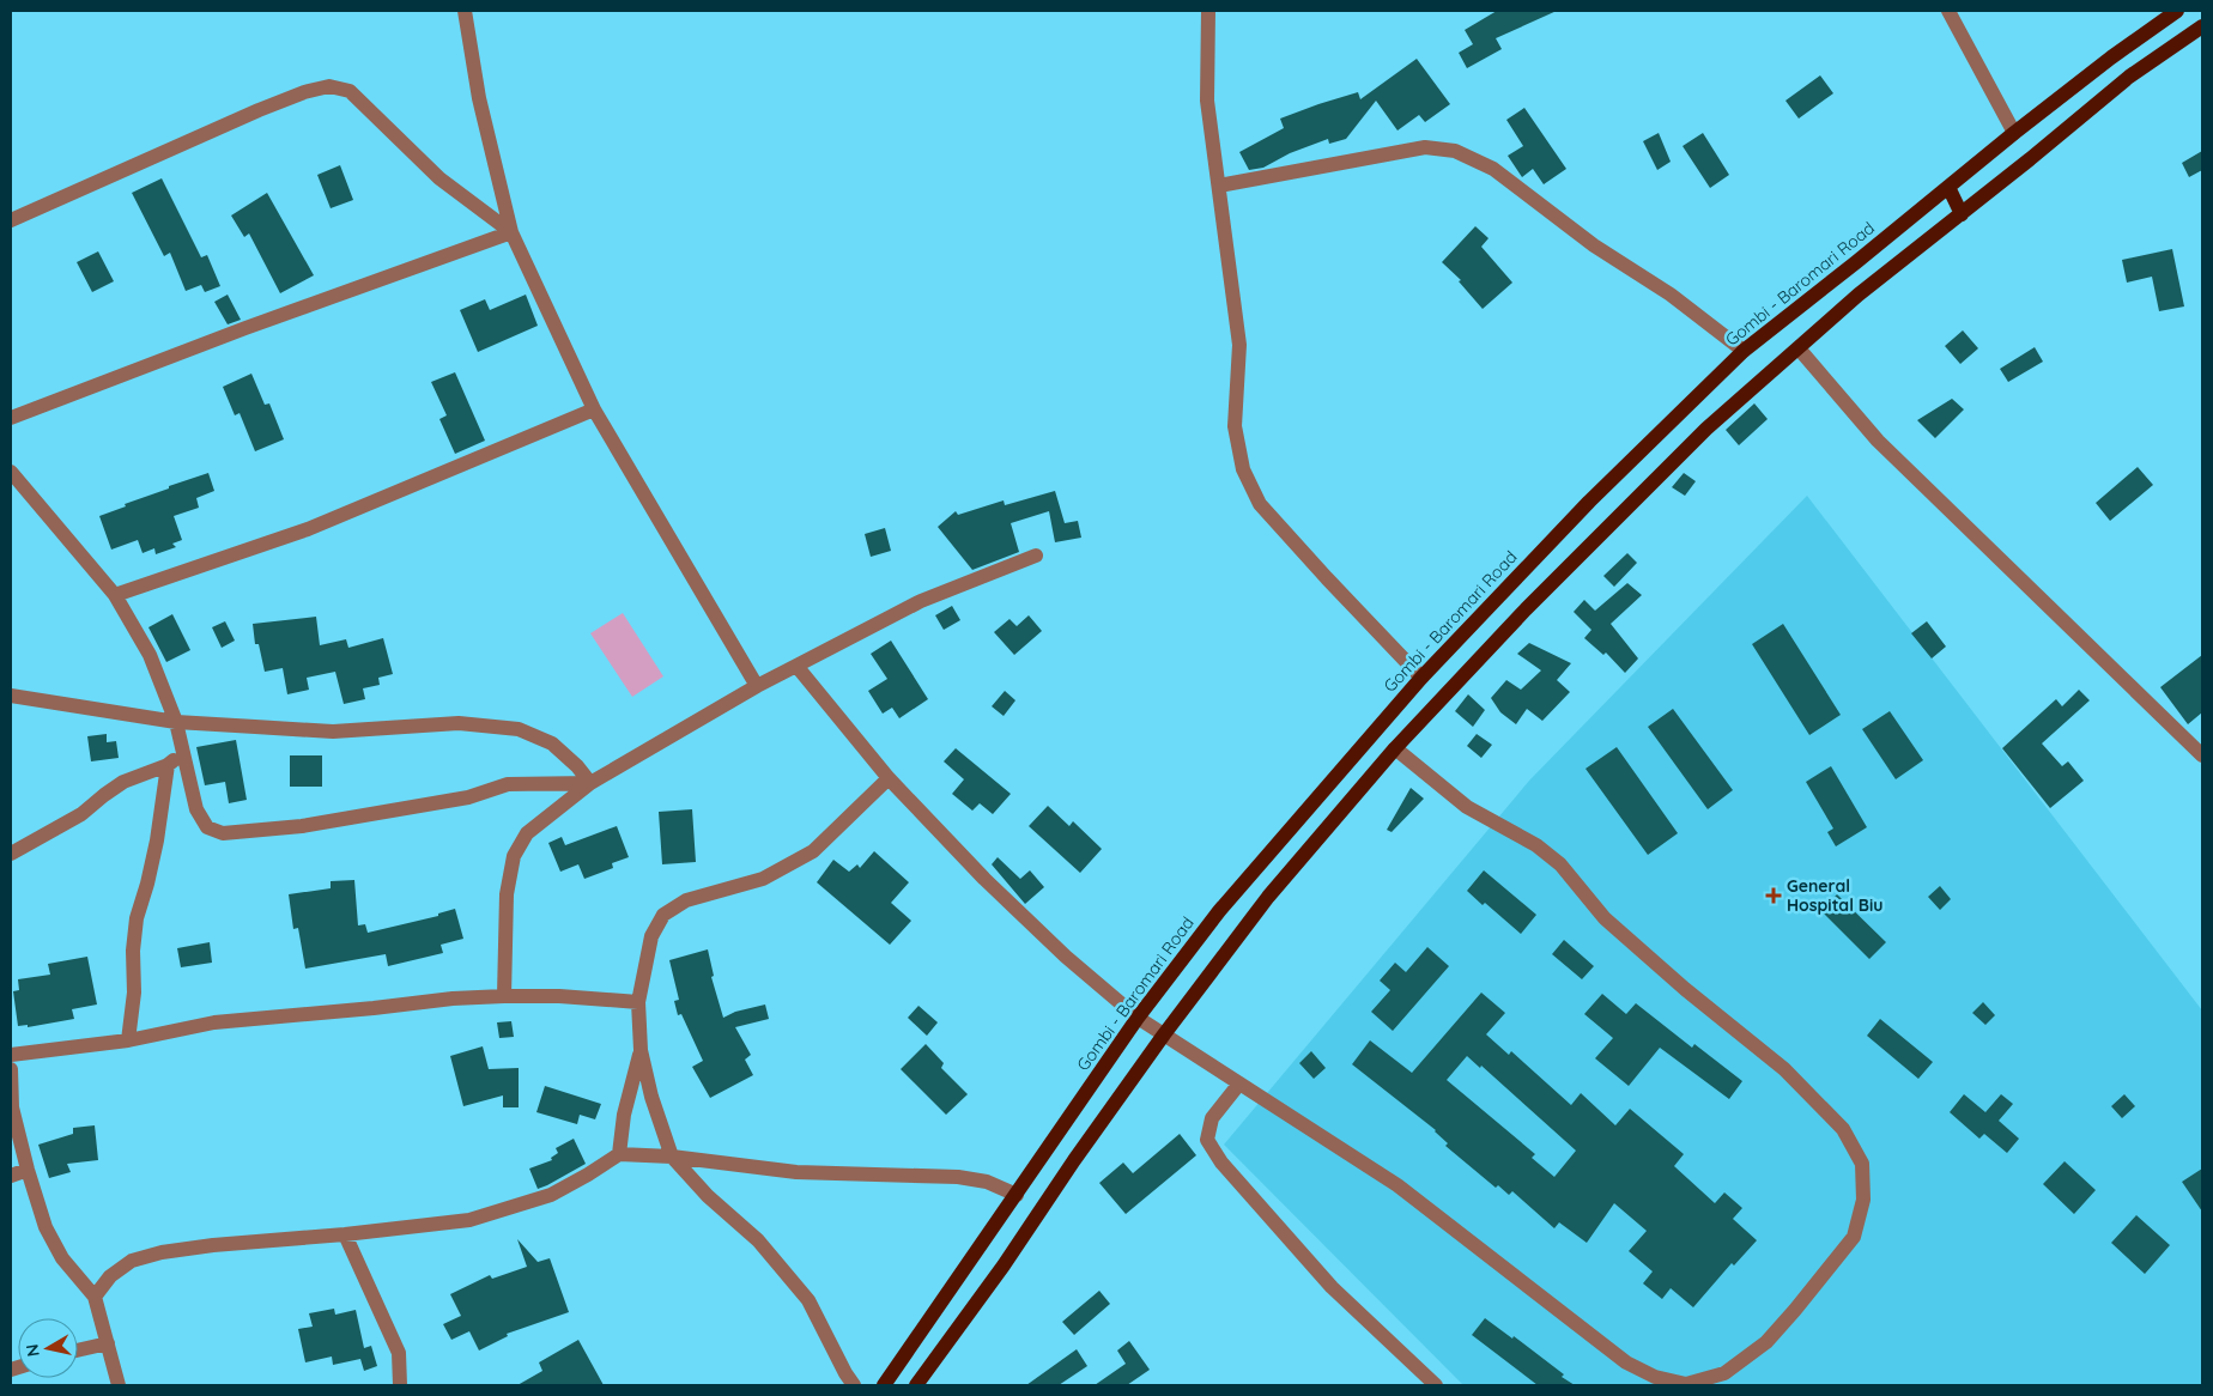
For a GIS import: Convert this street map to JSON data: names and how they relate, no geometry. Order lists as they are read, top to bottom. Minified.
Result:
{"streets":{"main road":["Gombi - Baromari Road"]},"places":{"health":["General Hospital Biu"]},"north":"left"}
